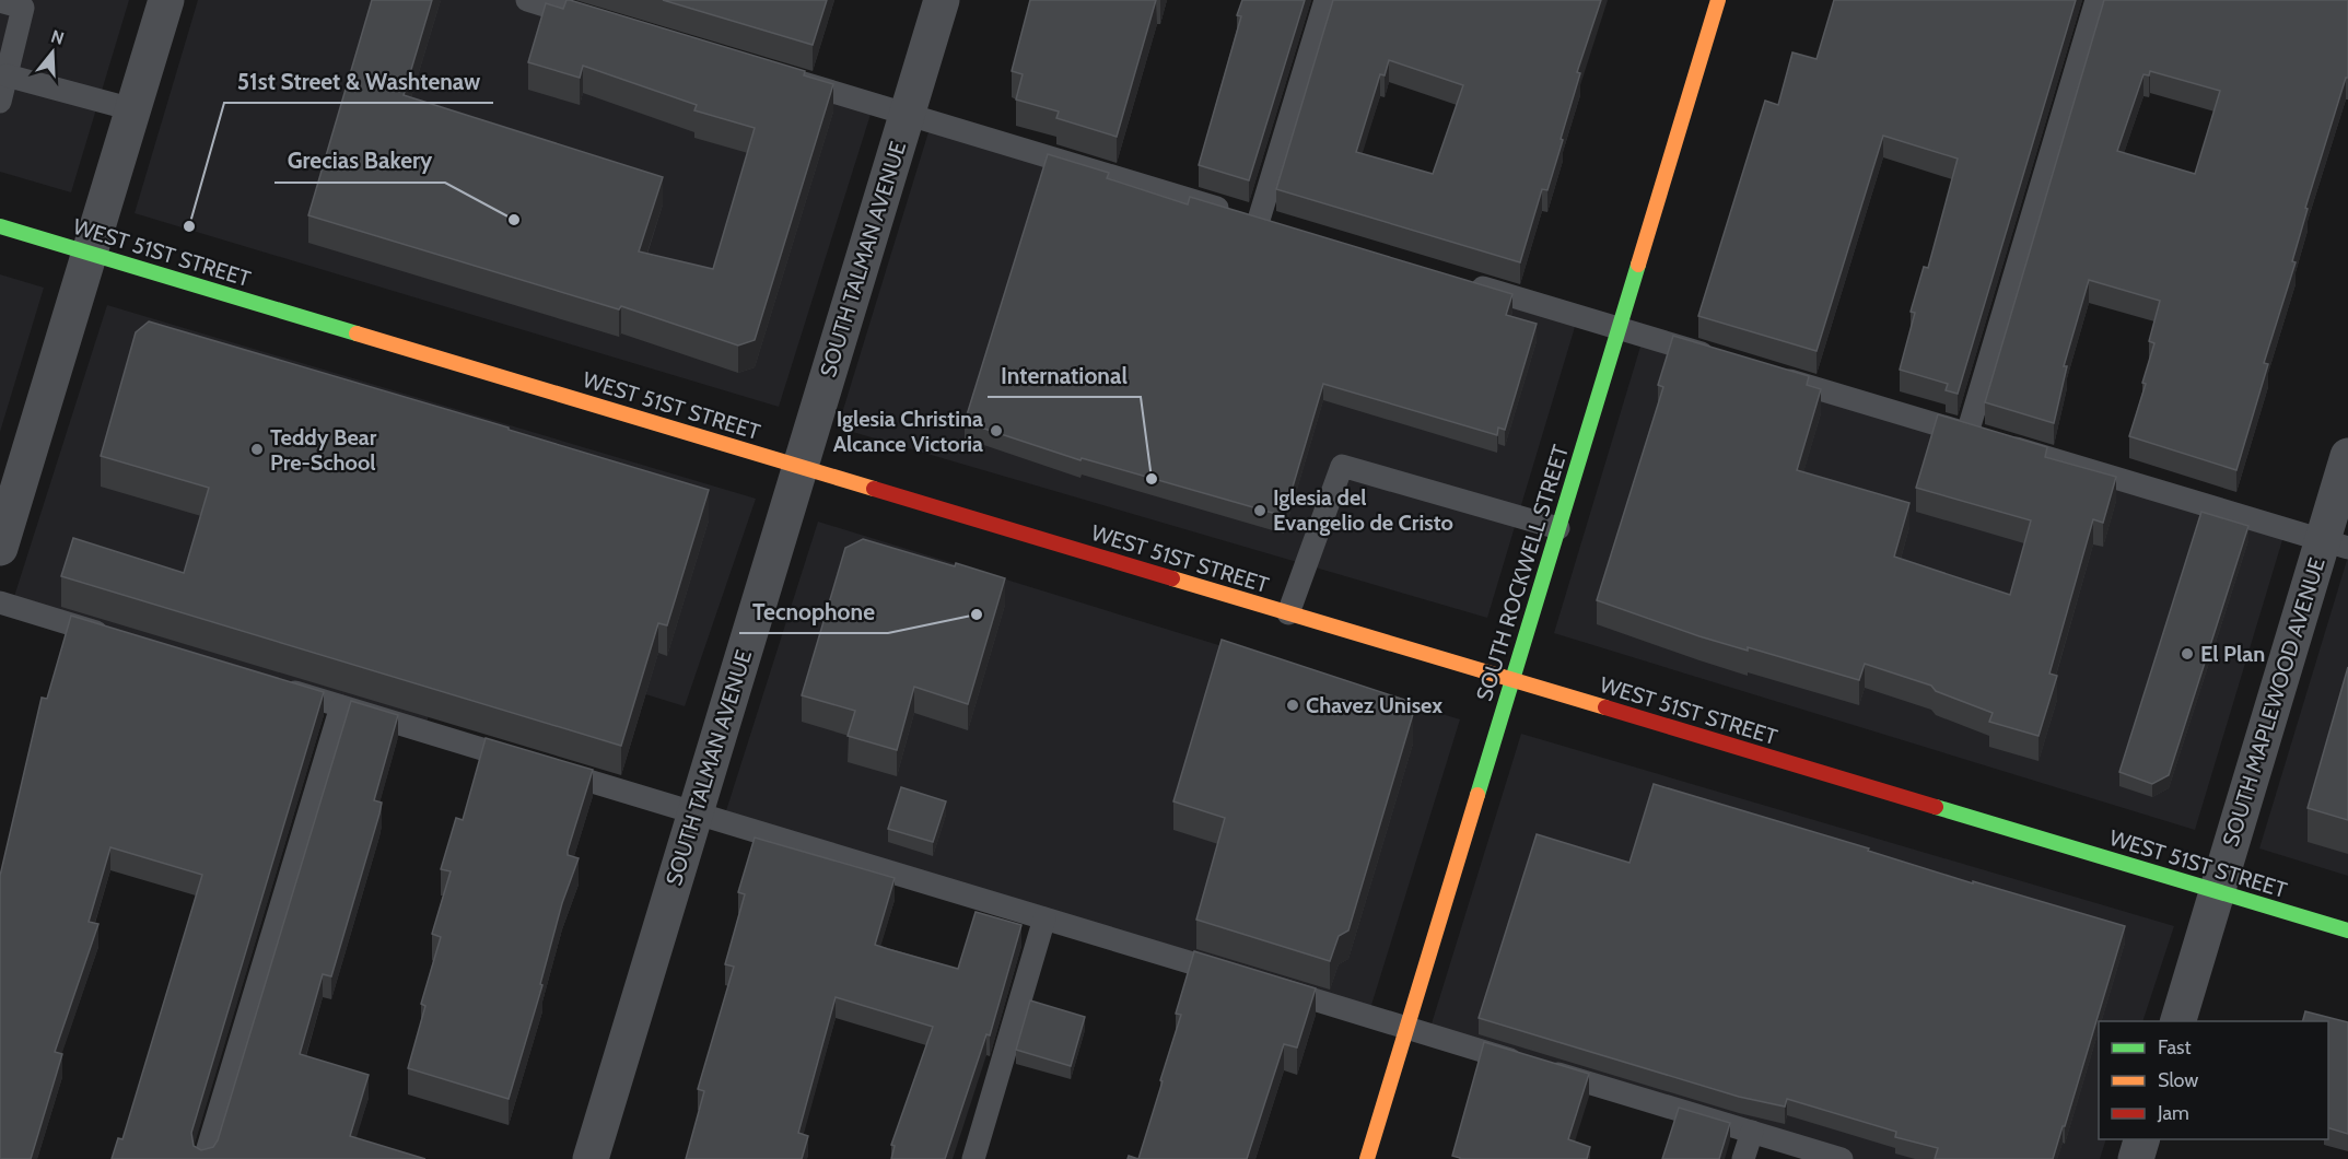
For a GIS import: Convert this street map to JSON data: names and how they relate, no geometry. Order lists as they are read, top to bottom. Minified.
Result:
{"streets":{"street":["WEST 51ST STREET","SOUTH TALMAN AVENUE","SOUTH ROCKWELL STREET","SOUTH MAPLEWOOD AVENUE"]},"crossings":[["WEST 51ST STREET","SOUTH TALMAN AVENUE"],["WEST 51ST STREET","SOUTH ROCKWELL STREET"],["WEST 51ST STREET","SOUTH MAPLEWOOD AVENUE"]],"places":["Grecias Bakery","51st Street & Washtenaw","Iglesia Christina Alcance Victoria","Teddy Bear Pre-School","International","Iglesia del Evangelio de Cristo","Tecnophone","El Plan","Chavez Unisex"],"legend":["Fast","Slow","Jam"],"north":"top"}
